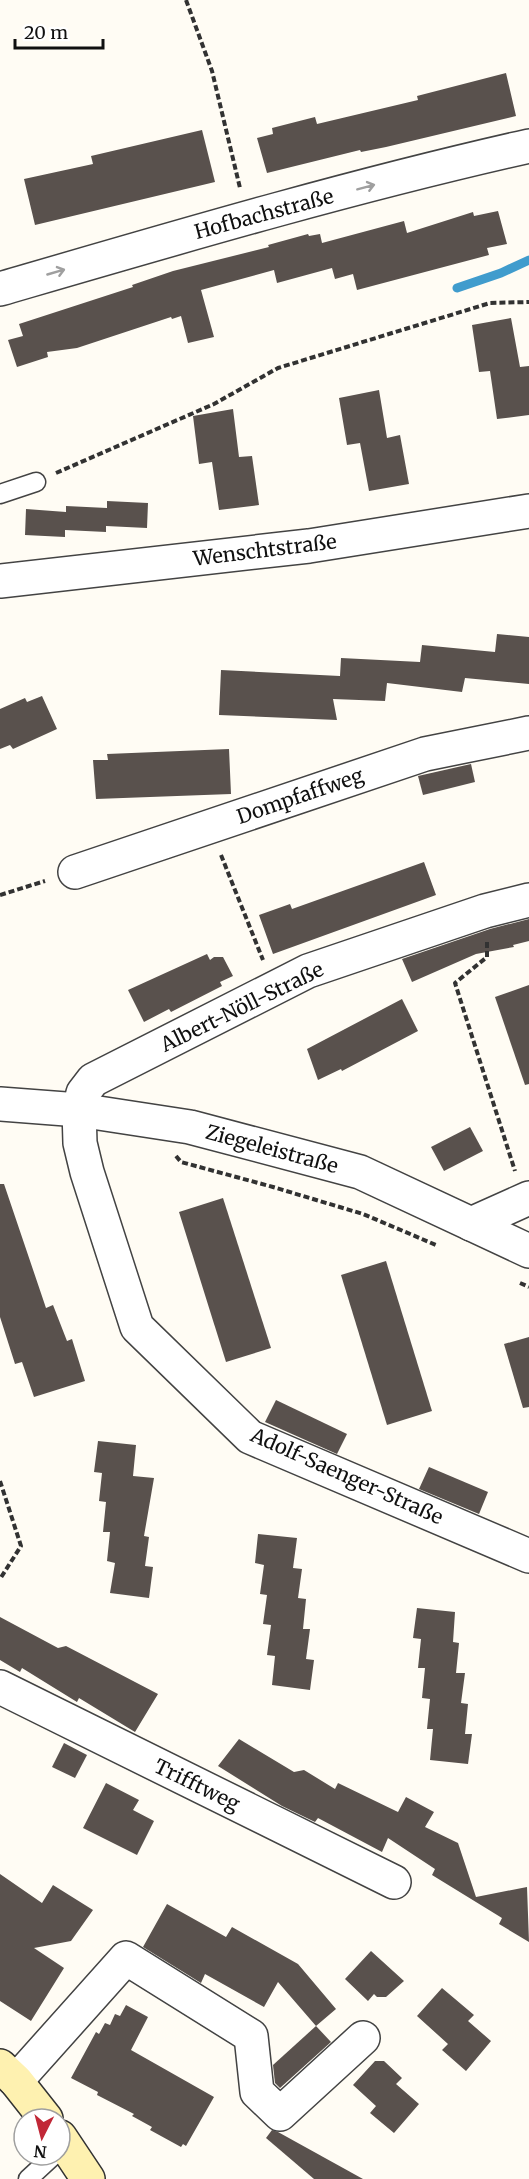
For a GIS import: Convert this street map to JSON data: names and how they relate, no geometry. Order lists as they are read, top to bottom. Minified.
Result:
{"streets":{"street":["Hofbachstraße","Wenschtstraße","Dompfaffweg","Albert-Nöll-Straße","Ziegeleistraße","Adolf-Saenger-Straße","Trifftweg"]},"crossings":[["Albert-Nöll-Straße","Ziegeleistraße"],["Albert-Nöll-Straße","Adolf-Saenger-Straße"],["Ziegeleistraße","Adolf-Saenger-Straße"]],"one_way":["Hofbachstraße"],"scale_bar":"20 m","north":"bottom"}
